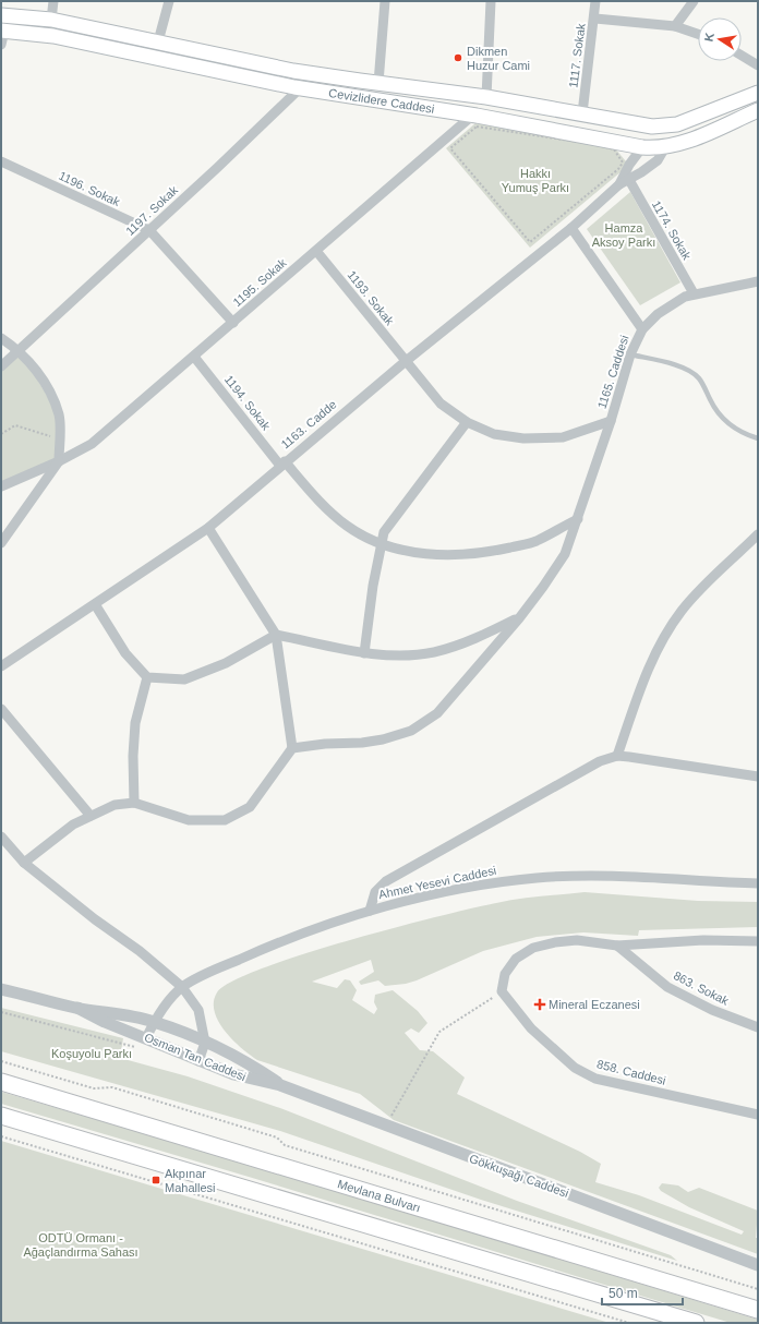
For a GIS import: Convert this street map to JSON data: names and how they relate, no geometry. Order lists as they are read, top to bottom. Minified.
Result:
{"streets":{"highway":["Mevlana Bulvarı"],"main road":["Cevizlidere Caddesi"],"street":["1117. Sokak","1196. Sokak","1197. Sokak","1174. Sokak","1195. Sokak","1193. Sokak","1165. Caddesi","1194. Sokak","1163. Cadde","Ahmet Yesevi Caddesi","863. Sokak","Osman Tan Caddesi","858. Caddesi","Gökkuşağı Caddesi"]},"crossings":[["1117. Sokak","Cevizlidere Caddesi"],["Cevizlidere Caddesi","1197. Sokak"],["Cevizlidere Caddesi","1195. Sokak"],["Cevizlidere Caddesi","1163. Cadde"],["1196. Sokak","1197. Sokak"],["1196. Sokak","1195. Sokak"],["1174. Sokak","1165. Caddesi"],["1174. Sokak","1163. Cadde"],["1195. Sokak","1193. Sokak"],["1195. Sokak","1194. Sokak"],["1193. Sokak","1165. Caddesi"],["1193. Sokak","1163. Cadde"],["1165. Caddesi","1194. Sokak"],["1194. Sokak","1163. Cadde"],["Ahmet Yesevi Caddesi","Osman Tan Caddesi"],["Osman Tan Caddesi","Gökkuşağı Caddesi"]],"parks":["Hakkı Yumuş Parkı","Hamza Aksoy Parkı","Koşuyolu Parkı","ODTÜ Ormanı - Ağaçlandırma Sahası"],"places":{"other":["Dikmen Huzur Cami"],"health":["Mineral Eczanesi"],"transit":["Akpınar Mahallesi"]},"scale_bar":"50 m","north":"left"}
